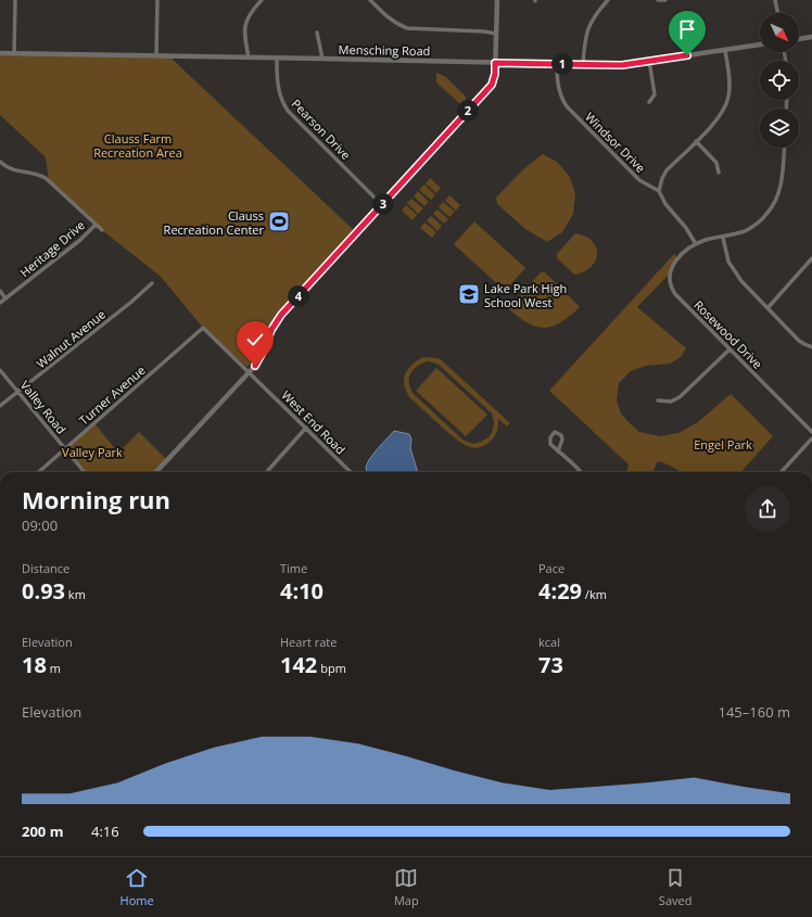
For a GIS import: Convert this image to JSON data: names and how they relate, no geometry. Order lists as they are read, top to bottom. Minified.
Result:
{"streets":{"street":["Mensching Road","Pearson Drive","Windsor Drive","Heritage Drive","Rosewood Drive","Walnut Avenue","Turner Avenue","Valley Road","West End Road"]},"crossings":[["Mensching Road","Pearson Drive"],["Mensching Road","Windsor Drive"],["Windsor Drive","Rosewood Drive"],["Walnut Avenue","Valley Road"],["Turner Avenue","Valley Road"],["Turner Avenue","West End Road"]],"parks":["Clauss Farm Recreation Area","Engel Park","Valley Park"],"places":{"sports":["Clauss Recreation Center"],"school or university":["Lake Park High School West"]},"north":"bottom right","page":{"pins":["1","2","3","4"],"heading":["Morning run","09:00"],"stats":[["Distance","0.93 km"],["Time","4:10"],["Pace","4:29 /km"],["Elevation","18 m"],["Heart rate","142 bpm"],["kcal","73"]],"chart":["Elevation","145–160 m"],"list":[{"name":"200 m","note":"4:16"}],"tabs":["Home","Map","Saved"]}}
